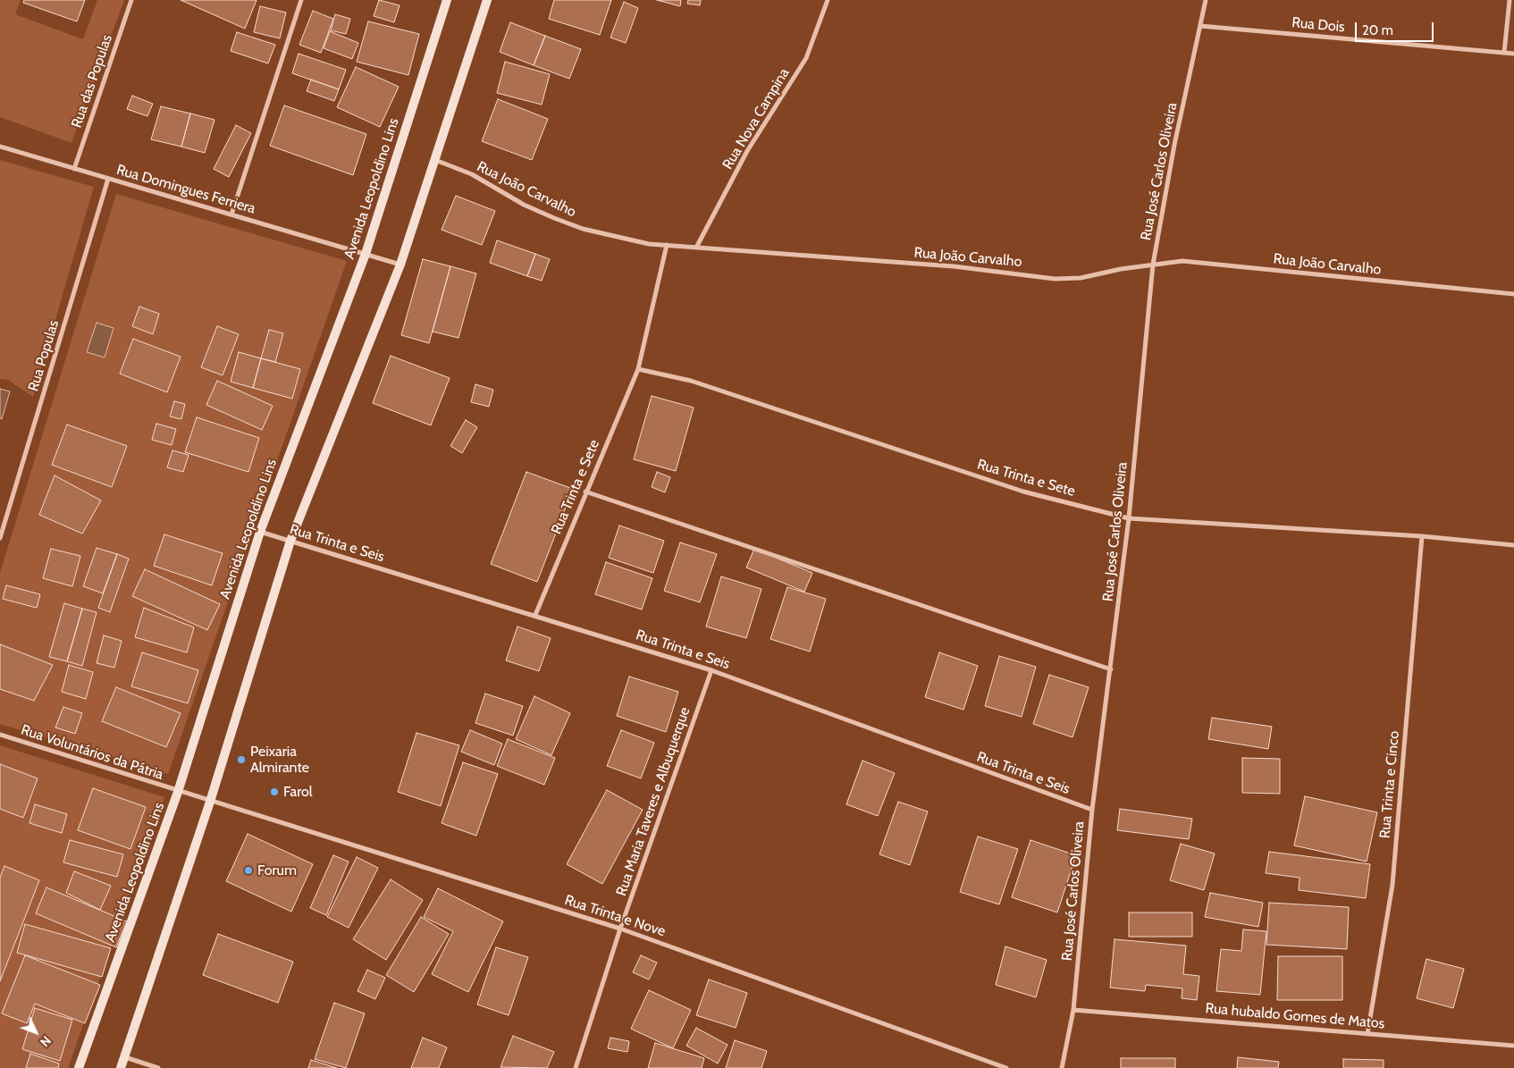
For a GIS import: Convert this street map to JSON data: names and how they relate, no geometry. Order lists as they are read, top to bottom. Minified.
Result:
{"streets":{"main road":["Avenida Leopoldino Lins"],"street":["Rua Dois","Rua das Populas","Rua Nova Campina","Rua José Carlos Oliveira","Rua Domingues Ferriera","Rua João Carvalho","Rua Populas","Rua Trinta e Sete","Rua Trinta e Seis","Rua Voluntários da Pátria","Rua Trinta e Cinco","Rua Maria Taveres e Albuquerque","Rua Trinta e Nove","Rua hubaldo Gomes de Matos"]},"crossings":[["Rua Dois","Rua José Carlos Oliveira"],["Rua das Populas","Rua Domingues Ferriera"],["Rua Nova Campina","Rua João Carvalho"],["Rua José Carlos Oliveira","Rua João Carvalho"],["Rua José Carlos Oliveira","Rua Trinta e Sete"],["Rua José Carlos Oliveira","Rua Trinta e Seis"],["Rua José Carlos Oliveira","Rua hubaldo Gomes de Matos"],["Avenida Leopoldino Lins","Rua Domingues Ferriera"],["Avenida Leopoldino Lins","Rua Trinta e Seis"],["Avenida Leopoldino Lins","Rua Voluntários da Pátria"],["Rua Domingues Ferriera","Rua Populas"],["Rua João Carvalho","Rua Trinta e Sete"],["Rua Trinta e Sete","Rua Trinta e Seis"],["Rua Trinta e Sete","Rua Trinta e Cinco"],["Rua Trinta e Seis","Rua Maria Taveres e Albuquerque"],["Rua Voluntários da Pátria","Rua Trinta e Nove"],["Rua Trinta e Cinco","Rua hubaldo Gomes de Matos"],["Rua Maria Taveres e Albuquerque","Rua Trinta e Nove"]],"places":["Peixaria Almirante","Farol","Forum"],"scale_bar":"20 m","north":"bottom right"}
